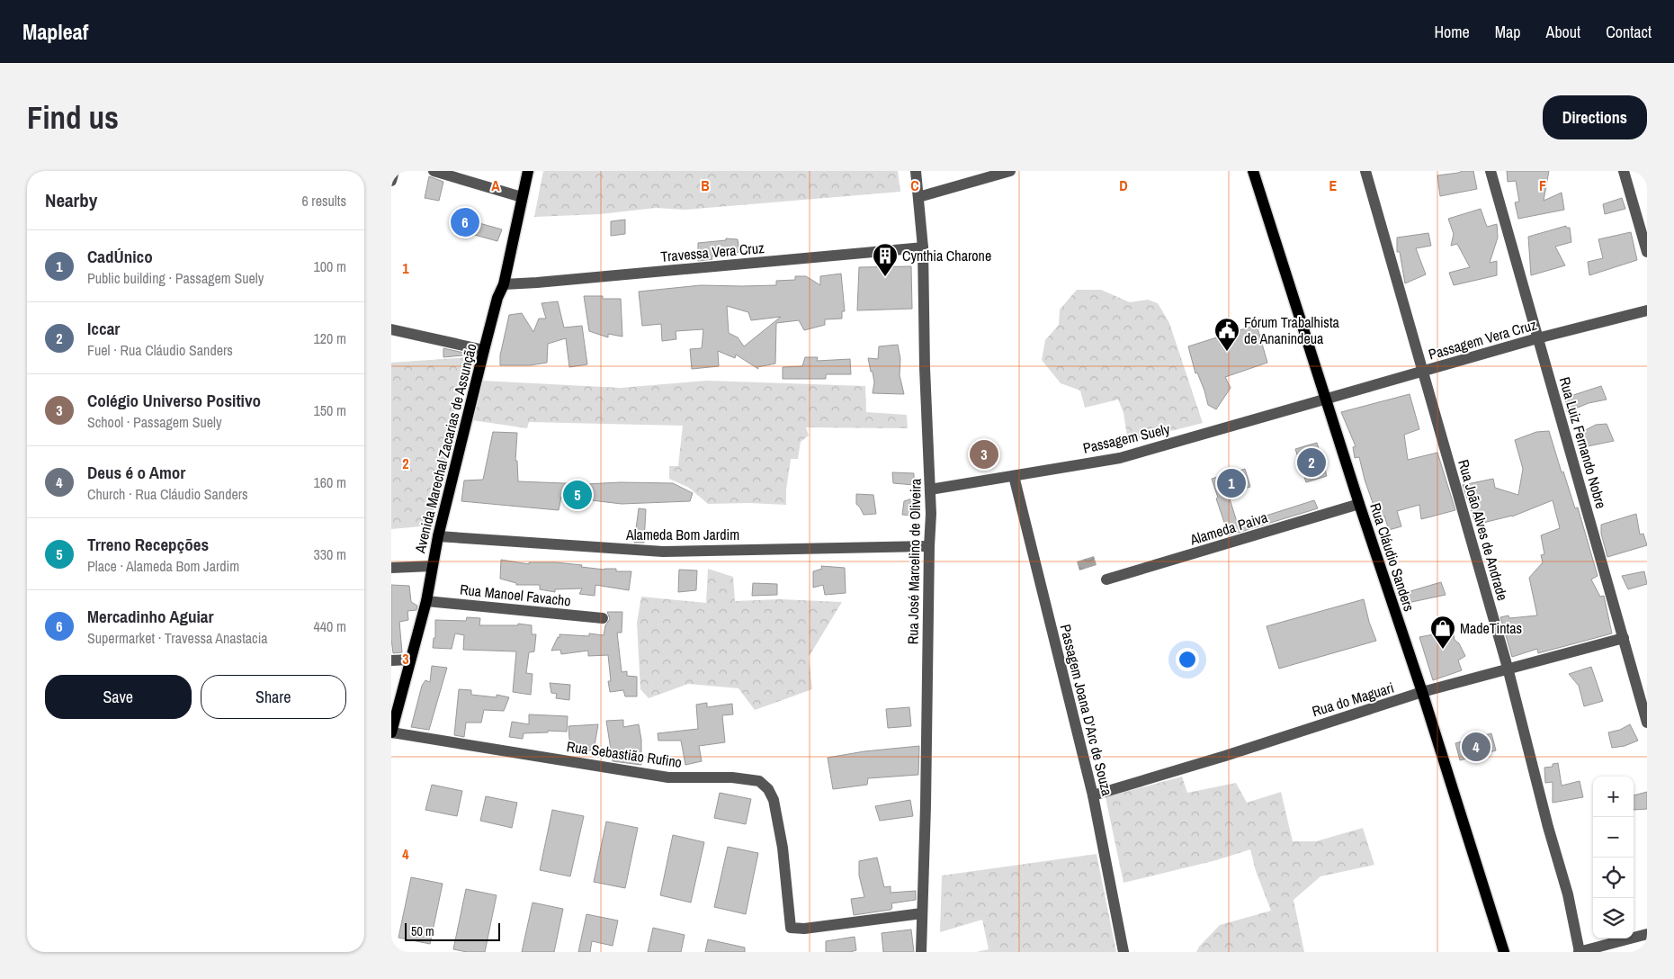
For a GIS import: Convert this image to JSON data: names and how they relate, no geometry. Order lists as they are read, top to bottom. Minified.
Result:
{"streets":{"main road":["Avenida Marechal Zacarias de Assunção","Rua Cláudio Sanders"],"street":["Travessa Vera Cruz","Passagem Vera Cruz","Passagem Suely","Rua Luiz Fernando Nobre","Alameda Paiva","Rua João Alves de Andrade","Alameda Bom Jardim","Rua José Marcelino de Oliveira","Rua Manoel Favacho","Rua do Maguari","Passagem Joana D'Arc de Souza","Rua Sebastião Rufino"]},"crossings":[["Travessa Vera Cruz","Avenida Marechal Zacarias de Assunção"],["Travessa Vera Cruz","Rua José Marcelino de Oliveira"],["Passagem Vera Cruz","Passagem Suely"],["Passagem Vera Cruz","Rua Luiz Fernando Nobre"],["Passagem Vera Cruz","Rua João Alves de Andrade"],["Passagem Vera Cruz","Rua Cláudio Sanders"],["Passagem Suely","Rua Cláudio Sanders"],["Passagem Suely","Rua José Marcelino de Oliveira"],["Passagem Suely","Passagem Joana D'Arc de Souza"],["Rua Luiz Fernando Nobre","Rua do Maguari"],["Avenida Marechal Zacarias de Assunção","Alameda Bom Jardim"],["Avenida Marechal Zacarias de Assunção","Rua Manoel Favacho"],["Avenida Marechal Zacarias de Assunção","Rua Sebastião Rufino"],["Alameda Paiva","Rua Cláudio Sanders"],["Rua João Alves de Andrade","Rua do Maguari"],["Alameda Bom Jardim","Rua José Marcelino de Oliveira"],["Rua Cláudio Sanders","Rua do Maguari"],["Rua José Marcelino de Oliveira","Rua Sebastião Rufino"],["Rua do Maguari","Passagem Joana D'Arc de Souza"]],"places":{"building":["Cynthia Charone"],"public building":["Fórum Trabalhista de Ananindeua"],"shop":["MadeTintas"]},"scale_bar":"50 m","page":{"header":"Mapleaf","nav":["Home","Map","About","Contact"],"buttons":["Directions",["Save","Share"]],"title":"Find us","heading":["Nearby","6 results"],"pins":["6","3","2","1","5","4"],"list":[{"mark":"1","name":"CadÚnico","note":"Public building · Passagem Suely","value":"100 m"},{"mark":"2","name":"Iccar","note":"Fuel · Rua Cláudio Sanders","value":"120 m"},{"mark":"3","name":"Colégio Universo Positivo","note":"School · Passagem Suely","value":"150 m"},{"mark":"4","name":"Deus é o Amor","note":"Church · Rua Cláudio Sanders","value":"160 m"},{"mark":"5","name":"Trreno Recepções","note":"Place · Alameda Bom Jardim","value":"330 m"},{"mark":"6","name":"Mercadinho Aguiar","note":"Supermarket · Travessa Anastacia","value":"440 m"}],"map_buttons":["+","−"],"scale":"50 m"},"grid":{"columns":["A","B","C","D","E","F"],"rows":["1","2","3","4"]}}
